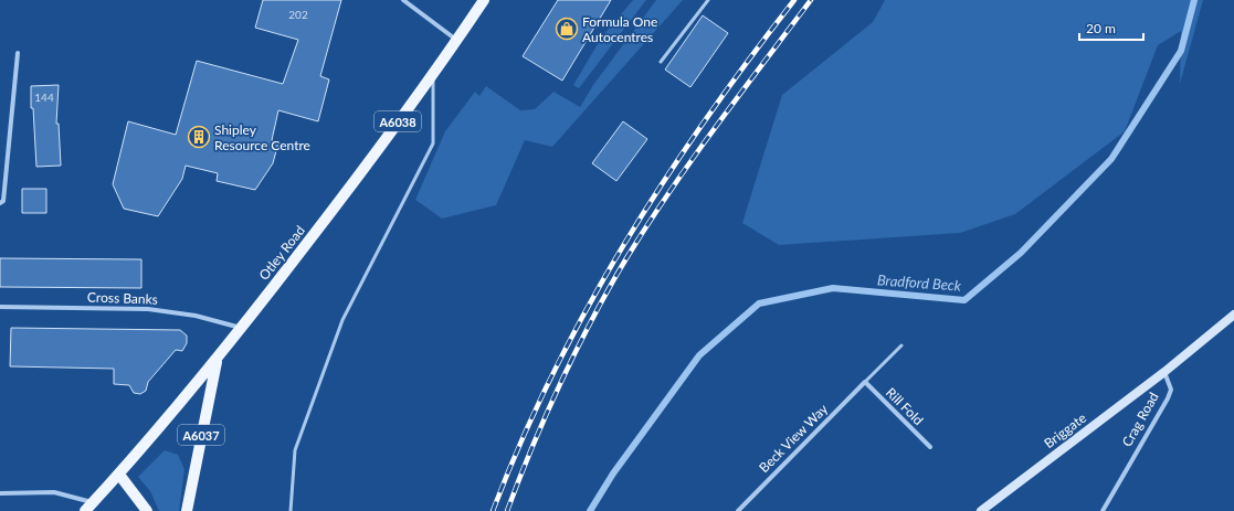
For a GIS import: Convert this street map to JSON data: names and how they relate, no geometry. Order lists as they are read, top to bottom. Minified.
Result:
{"streets":{"main road":["A6038","Otley Road","Briggate","A6037"],"street":["Cross Banks","Rill Fold","Crag Road","Beck View Way"]},"crossings":[["Otley Road","Cross Banks"],["Otley Road","A6037"],["Rill Fold","Beck View Way"],["Crag Road","Briggate"]],"water":["Bradford Beck"],"places":{"shop":["Formula One Autocentres"],"building":["Shipley Resource Centre"]},"house_numbers":["202","144"],"scale_bar":"20 m"}
